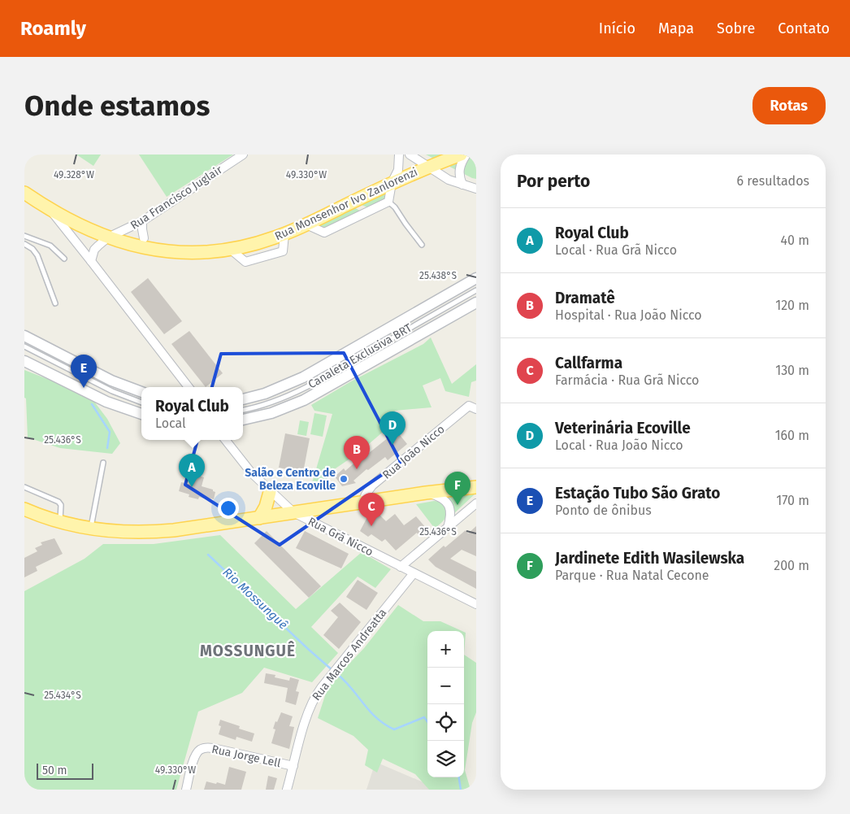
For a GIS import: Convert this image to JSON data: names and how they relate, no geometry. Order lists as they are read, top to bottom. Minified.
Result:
{"streets":{"main road":["Rua Monsenhor Ivo Zanlorenzi"],"street":["Rua Francisco Juglair","Rua João Nicco","Rua Grã Nicco","Rua Marcos Andreatta","Rua Jorge Lell"],"lane":["Canaleta Exclusiva BRT"]},"crossings":[["Rua Francisco Juglair","Rua Monsenhor Ivo Zanlorenzi"],["Rua Grã Nicco","Rua Marcos Andreatta"],["Rua Marcos Andreatta","Rua Jorge Lell"]],"districts":["MOSSUNGUÊ"],"water":["Rio Mossunguê"],"places":["Salão e Centro de Beleza Ecoville"],"scale_bar":"50 m","page":{"header":"Roamly","nav":["Início","Mapa","Sobre","Contato"],"buttons":"Rotas","title":"Onde estamos","heading":["Por perto","6 resultados"],"list":[{"mark":"A","name":"Royal Club","note":"Local · Rua Grã Nicco","value":"40 m"},{"mark":"B","name":"Dramatê","note":"Hospital · Rua João Nicco","value":"120 m"},{"mark":"C","name":"Callfarma","note":"Farmácia · Rua Grã Nicco","value":"130 m"},{"mark":"D","name":"Veterinária Ecoville","note":"Local · Rua João Nicco","value":"160 m"},{"mark":"E","name":"Estação Tubo São Grato","note":"Ponto de ônibus","value":"170 m"},{"mark":"F","name":"Jardinete Edith Wasilewska","note":"Parque · Rua Natal Cecone","value":"200 m"}],"pins":["E","D","B","A","F","C"],"popup":["Royal Club","Local"],"map_buttons":["+","−"],"scale":"50 m"},"coordinates":["49.328°W","49.330°W","25.438°S","25.436°S","25.434°S"]}
